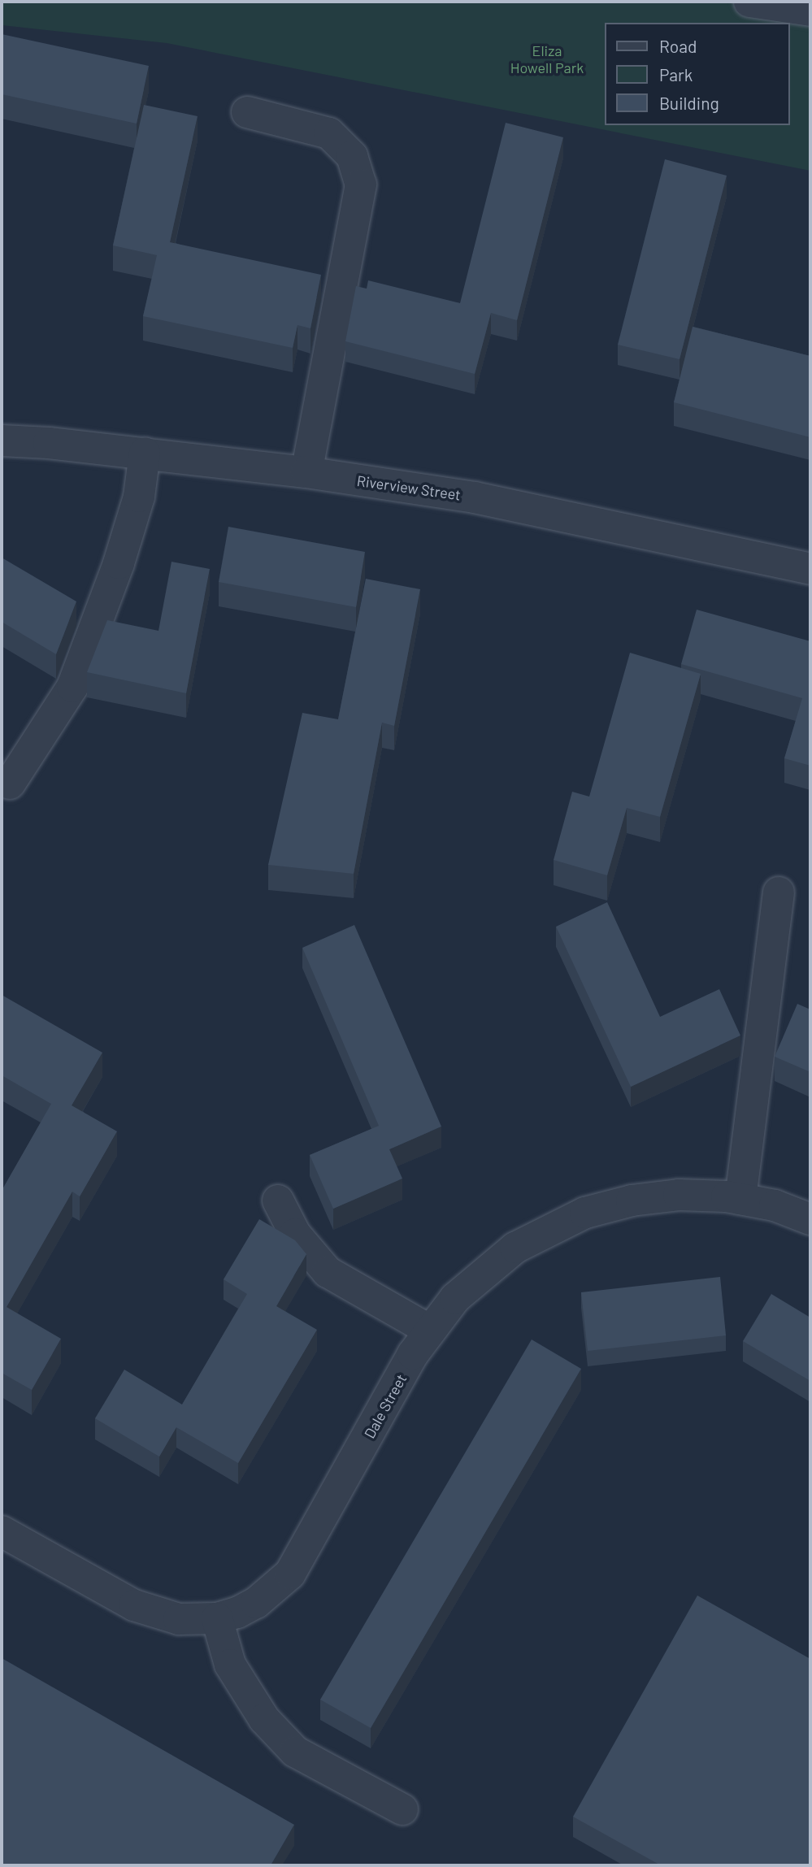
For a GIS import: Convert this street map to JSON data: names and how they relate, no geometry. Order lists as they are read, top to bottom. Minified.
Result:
{"streets":{"street":["Riverview Street","Dale Street"]},"parks":["Eliza Howell Park"],"legend":["Road","Park","Building"]}
